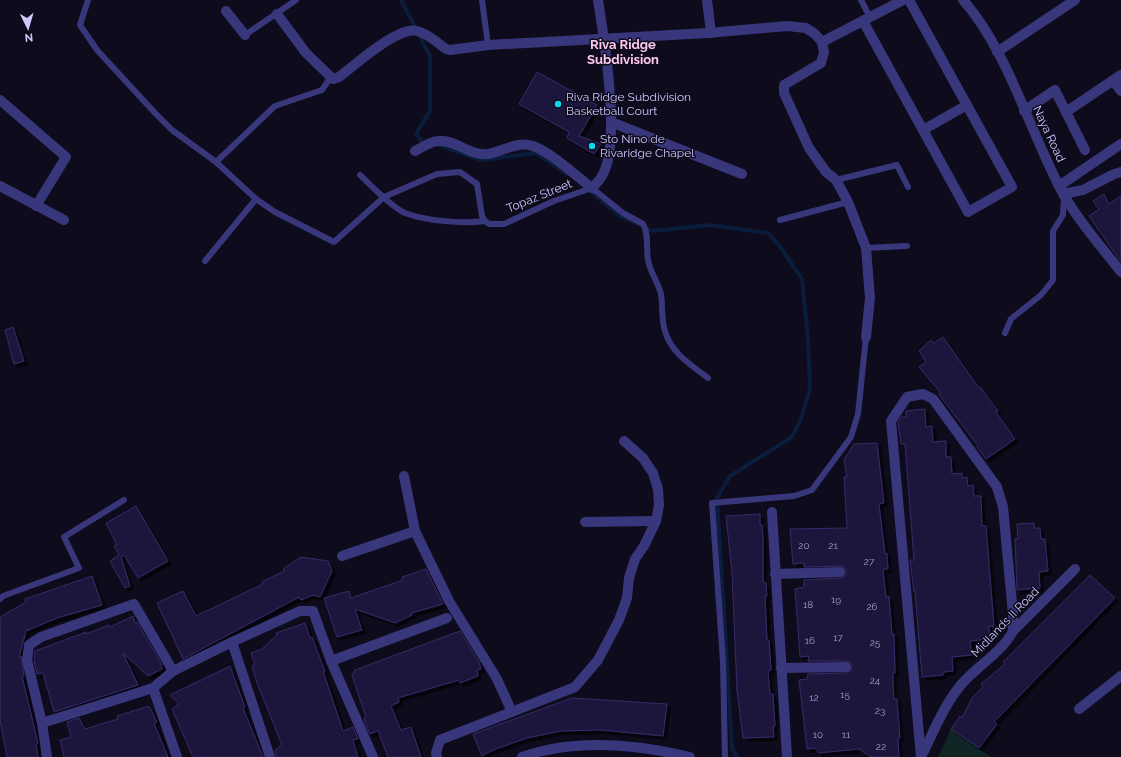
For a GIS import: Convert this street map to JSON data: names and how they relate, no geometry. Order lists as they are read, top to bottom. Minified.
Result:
{"streets":{"street":["Naya Road","Midlands II Road"],"lane":["Topaz Street"]},"districts":["Riva Ridge Subdivision"],"places":["Riva Ridge Subdivision Basketball Court","Sto Nino de Rivaridge Chapel"],"house_numbers":["20","21","27","19","18","26","17","16","25","24","15","12","23","10","11","22"],"north":"bottom"}
